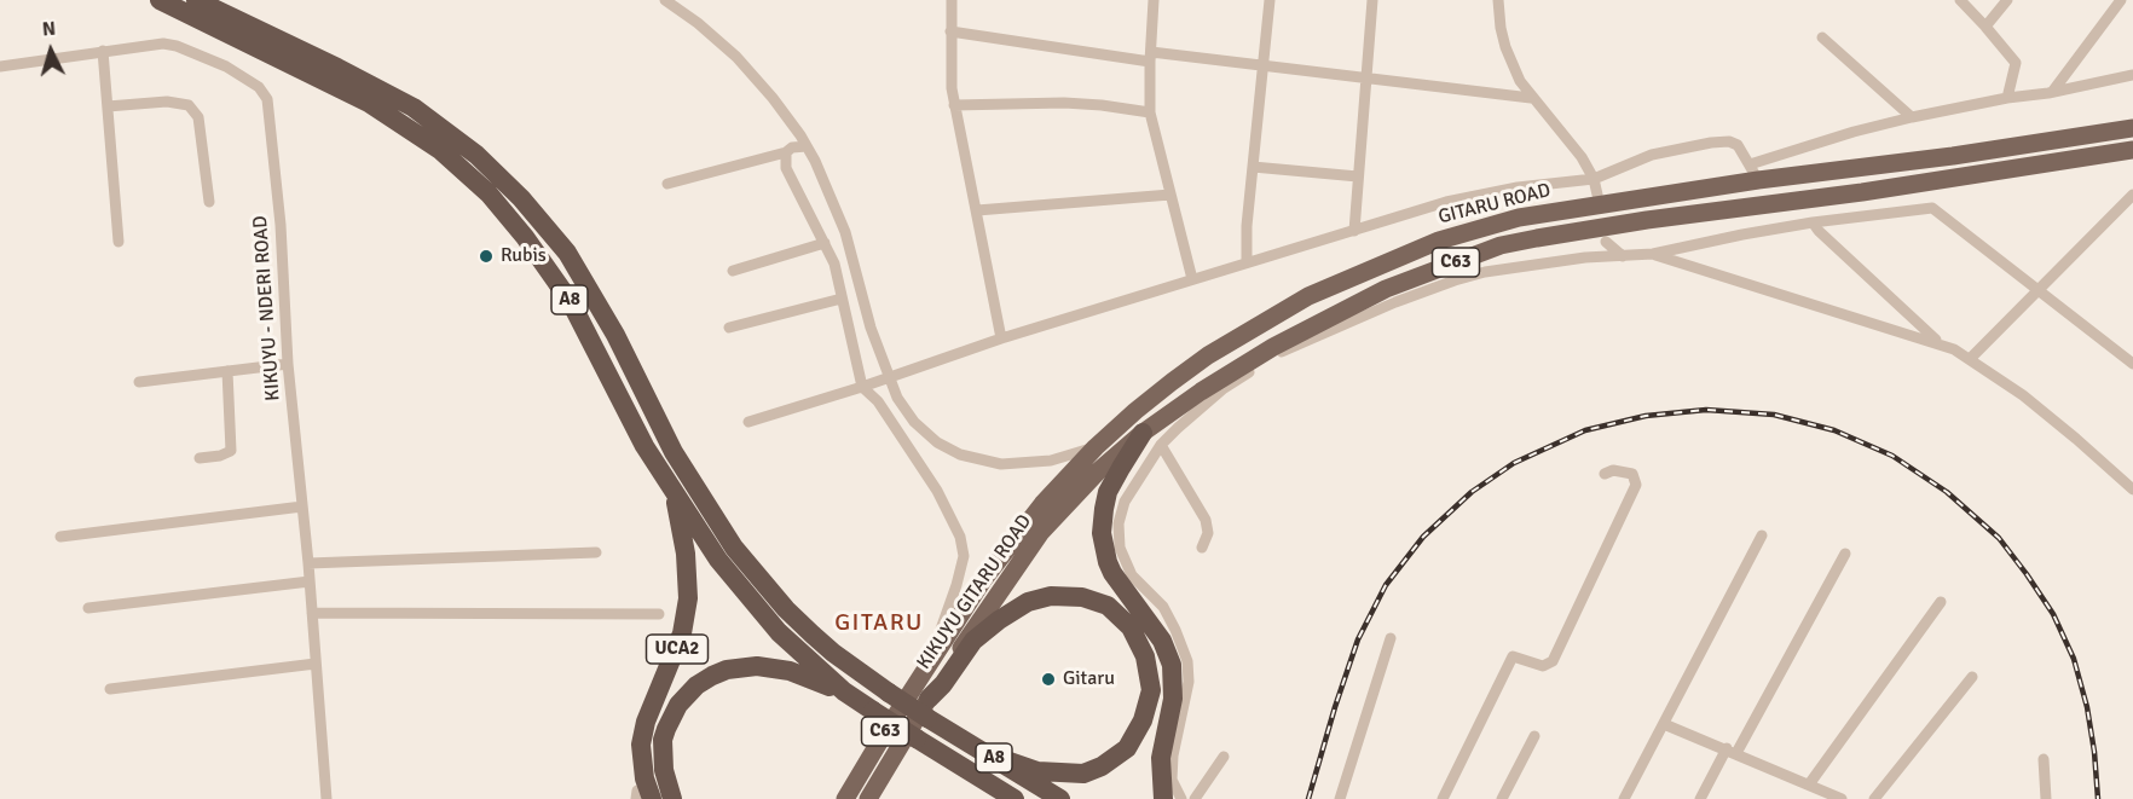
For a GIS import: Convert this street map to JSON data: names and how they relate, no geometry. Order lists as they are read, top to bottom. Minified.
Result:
{"streets":{"highway":["C63","A8","UCA2"],"main road":["GITARU ROAD","KIKUYU GITARU ROAD"],"street":["KIKUYU - NDERI ROAD"]},"crossings":[["GITARU ROAD","C63"],["C63","KIKUYU GITARU ROAD"],["A8","KIKUYU GITARU ROAD"],["A8","UCA2"]],"districts":["GITARU"],"places":["Rubis","Gitaru"],"north":"top"}
